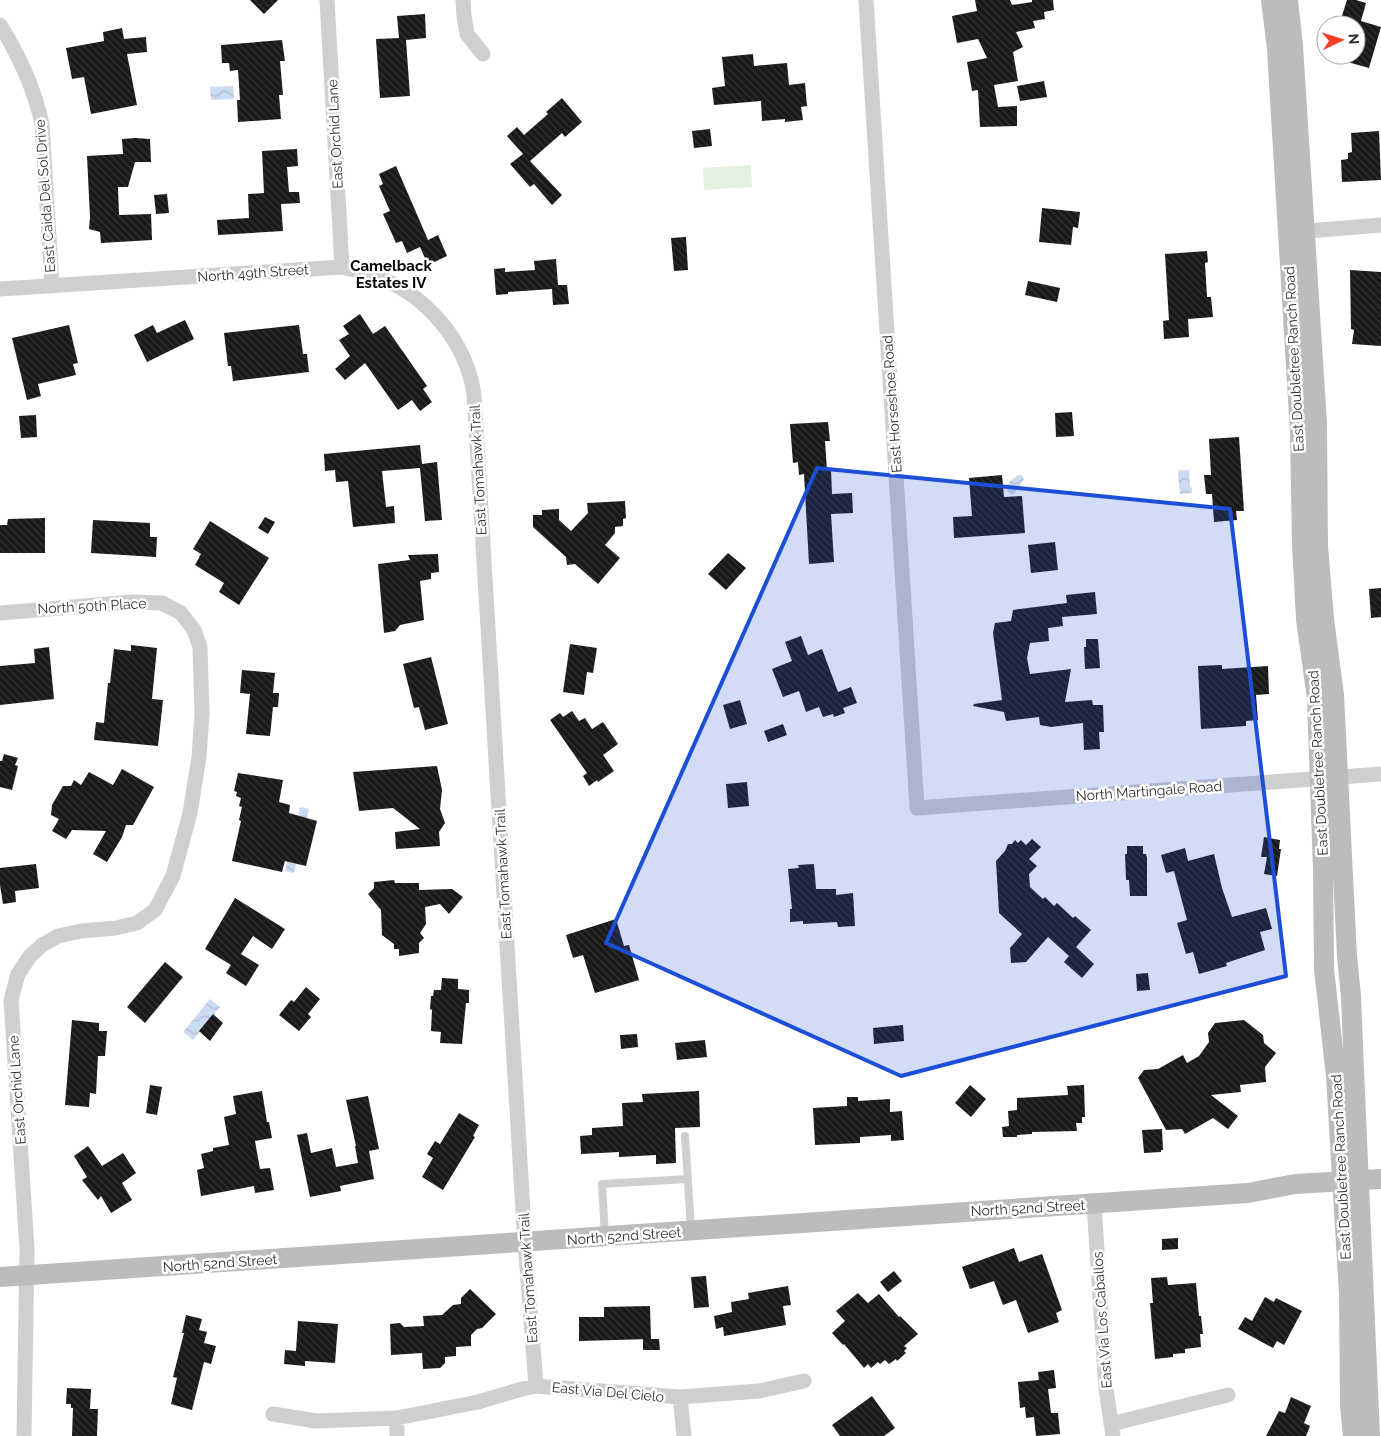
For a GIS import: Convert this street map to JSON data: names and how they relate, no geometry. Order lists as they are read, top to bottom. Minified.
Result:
{"streets":{"main road":["East Doubletree Ranch Road","North 52nd Street"],"street":["East Orchid Lane","East Caida Del Sol Drive","North 49th Street","East Horseshoe Road","East Tomahawk Trail","North 50th Place","North Martingale Road","East Via Los Caballos","East Via Del Cielo"]},"crossings":[["East Orchid Lane","North 49th Street"],["East Orchid Lane","North 50th Place"],["East Orchid Lane","North 52nd Street"],["East Caida Del Sol Drive","North 49th Street"],["North 49th Street","East Tomahawk Trail"],["East Doubletree Ranch Road","North Martingale Road"],["East Doubletree Ranch Road","North 52nd Street"],["East Horseshoe Road","North Martingale Road"],["East Tomahawk Trail","North 52nd Street"],["East Tomahawk Trail","East Via Del Cielo"],["North 52nd Street","East Via Los Caballos"]],"districts":["Camelback Estates IV"],"north":"right"}
